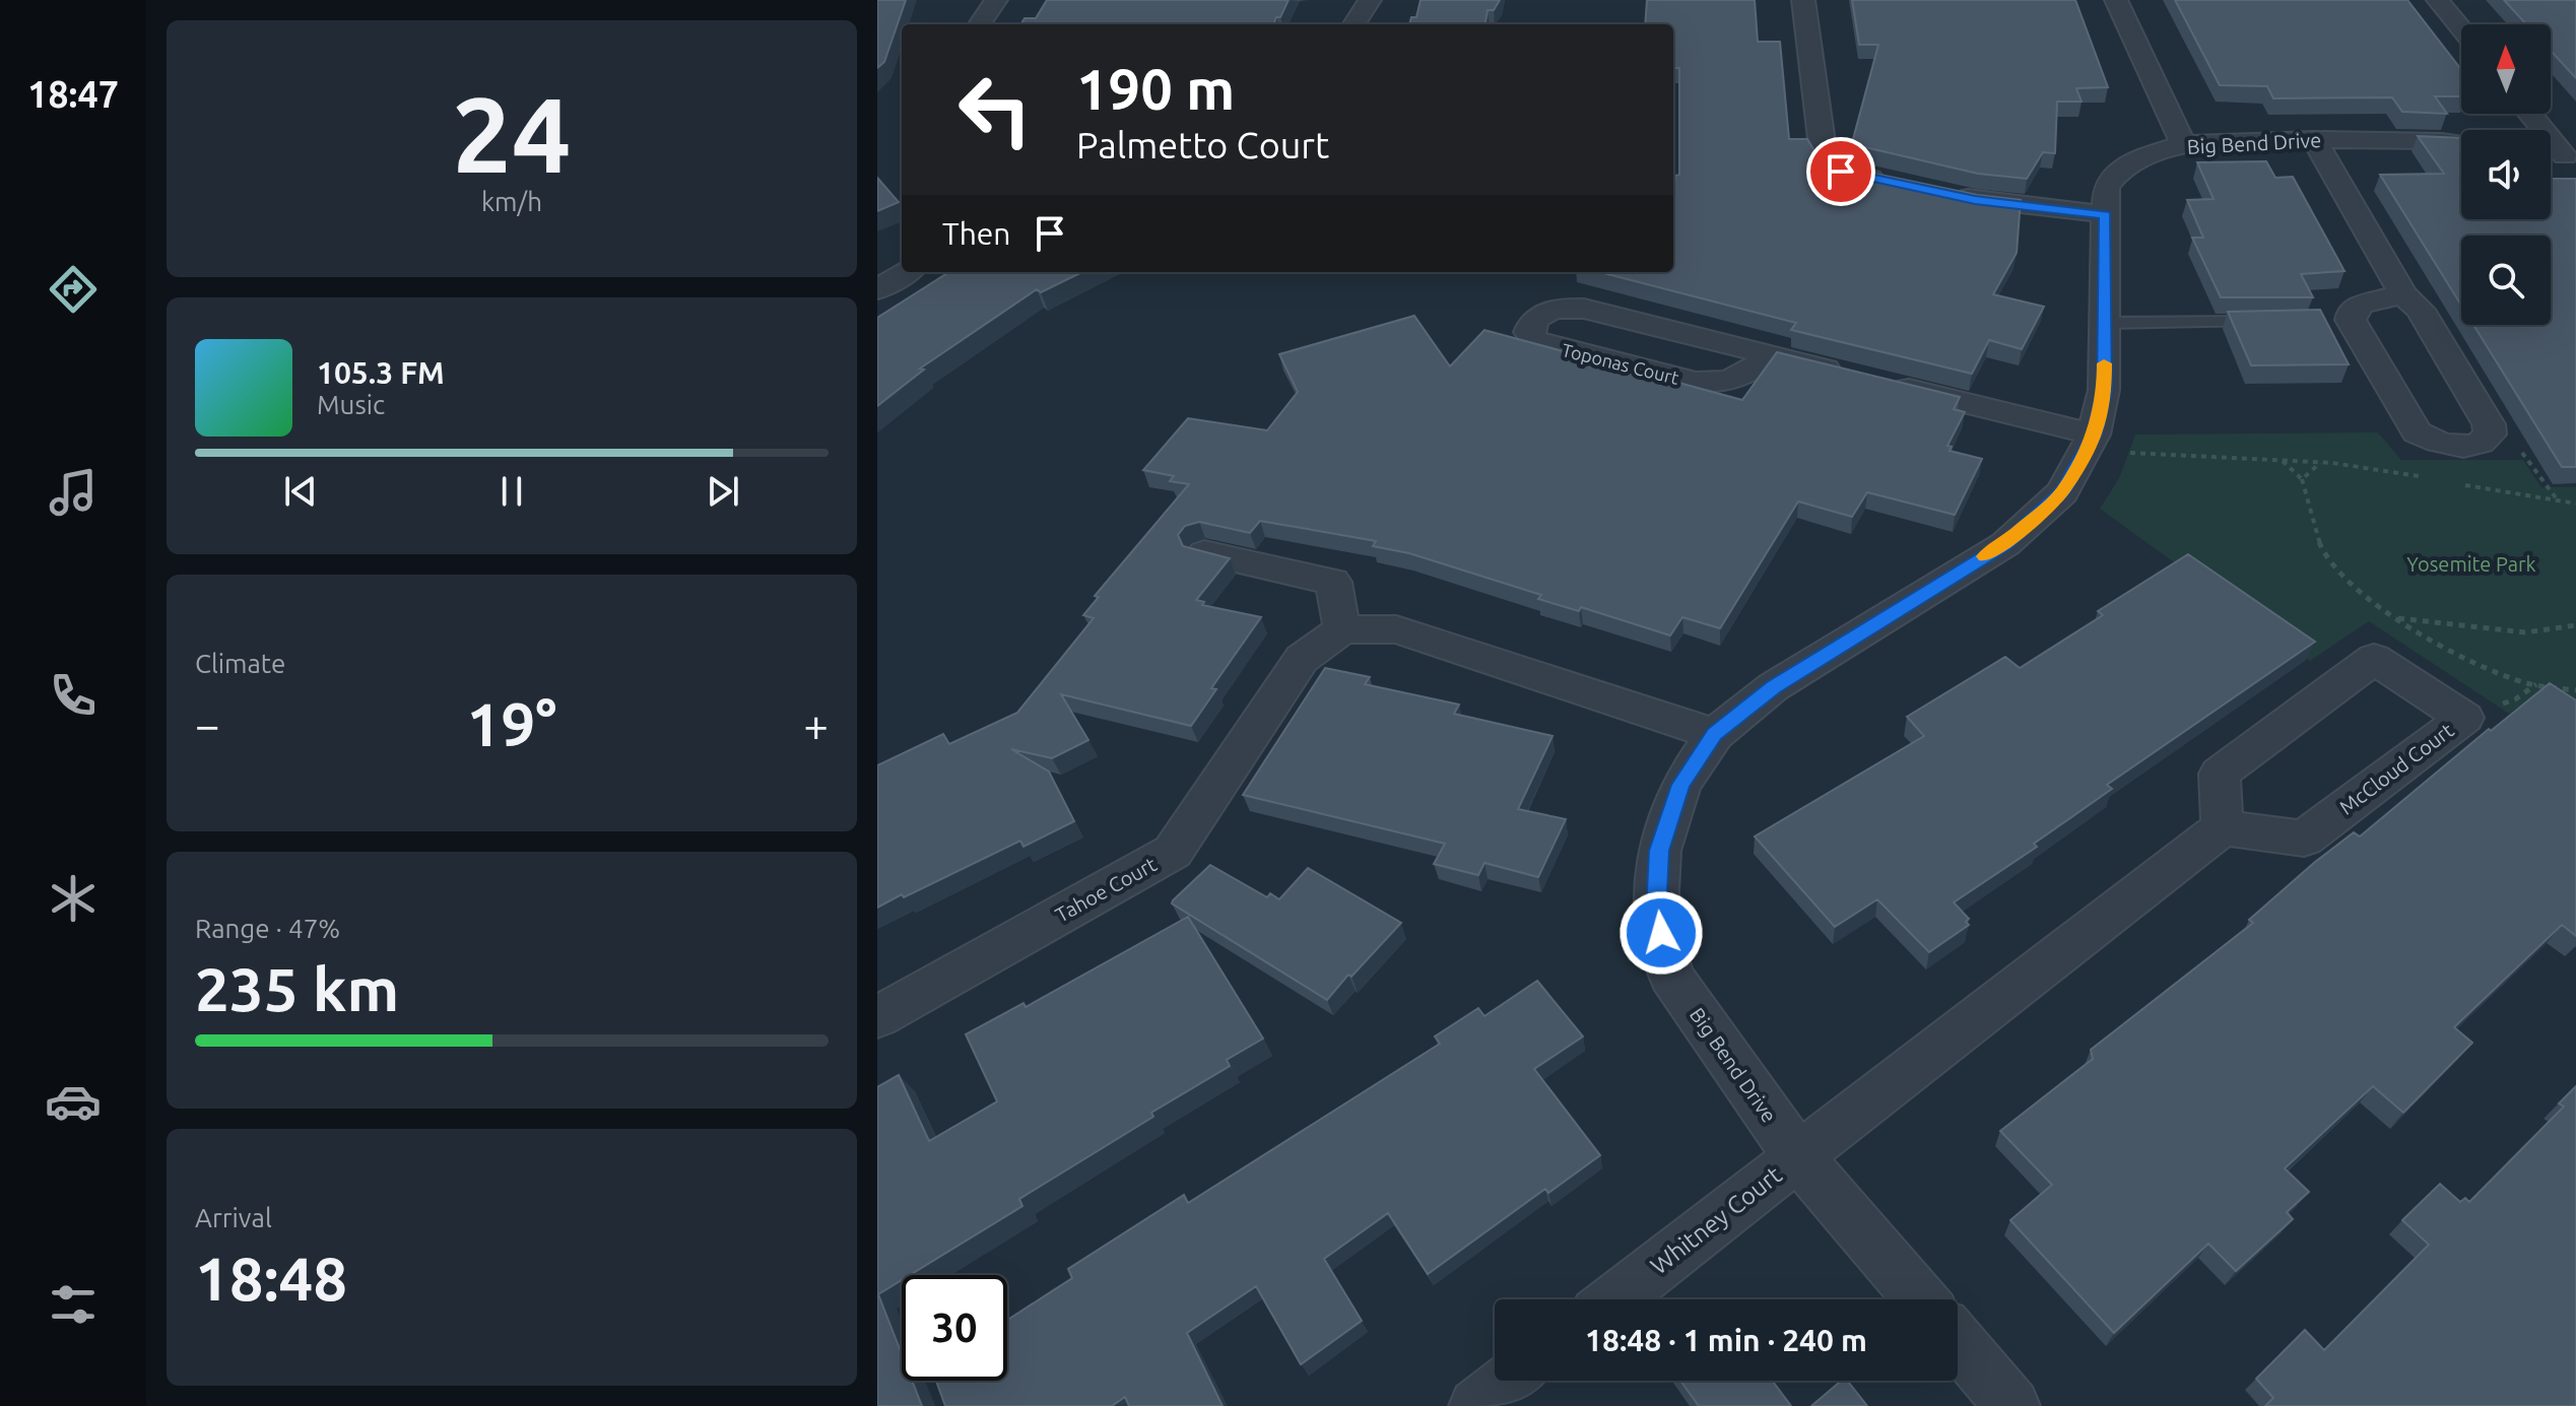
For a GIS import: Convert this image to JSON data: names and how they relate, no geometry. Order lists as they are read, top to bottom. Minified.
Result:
{"streets":{"street":["Big Bend Drive","Toponas Court","McCloud Court","Tahoe Court","Whitney Court"]},"crossings":[["Big Bend Drive","Whitney Court"]],"parks":["Yosemite Park"],"north":"top","page":{"tabs":"18:47","tile":[["24","km/h"],"Climate",["Range · 47%","235 km"],["Arrival","18:48"]],"turn":["190 m","Palmetto Court"],"then":"Then","song":["105.3 FM","Music"],"heat":["−","19°","+"],"limit":"30","trip":"18:48 · 1 min · 240 m"}}
